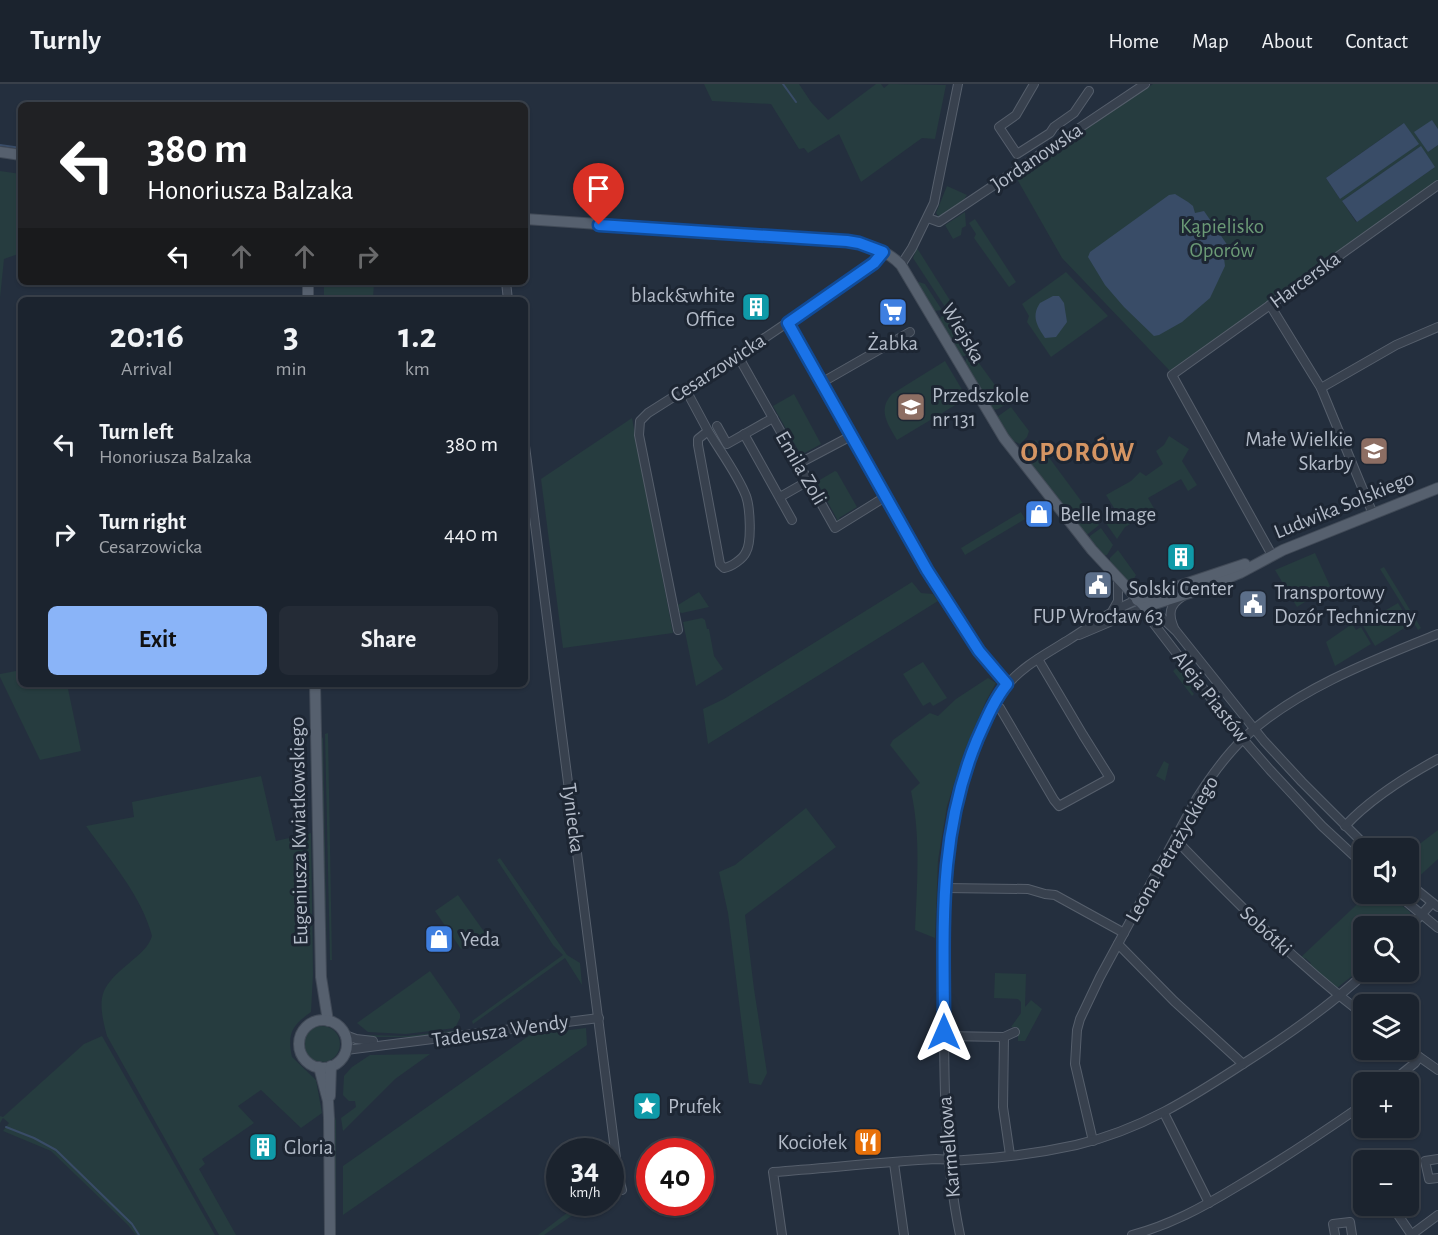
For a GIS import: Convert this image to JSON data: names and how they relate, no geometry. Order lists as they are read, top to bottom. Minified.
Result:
{"streets":{"main road":["Wiejska","Ludwika Solskiego","Eugeniusza Kwiatkowskiego"],"street":["Jordanowska","Harcerska","Cesarzowicka","Emila Zoli","Aleja Piastów","Tyniecka","Leona Petrażyckiego","Sobótki","Tadeusza Wendy","Karmelkowa"]},"crossings":[["Harcerska","Ludwika Solskiego"],["Wiejska","Cesarzowicka"],["Wiejska","Ludwika Solskiego"],["Wiejska","Aleja Piastów"],["Wiejska","Karmelkowa"],["Cesarzowicka","Emila Zoli"],["Ludwika Solskiego","Aleja Piastów"],["Ludwika Solskiego","Karmelkowa"],["Aleja Piastów","Leona Petrażyckiego"],["Aleja Piastów","Karmelkowa"],["Tyniecka","Tadeusza Wendy"],["Eugeniusza Kwiatkowskiego","Tadeusza Wendy"],["Leona Petrażyckiego","Sobótki"]],"districts":["OPORÓW"],"parks":["Kąpielisko Oporów"],"places":{"building":["black&white Office","Solski Center","Gloria"],"supermarket":["Żabka"],"school or university":["Przedszkole nr 131","Małe Wielkie Skarby"],"shop":["Belle Image","Yeda"],"public building":["FUP Wrocław 63","Transportowy Dozór Techniczny"],"place":["Prufek"],"restaurant":["Kociołek"]},"page":{"header":"Turnly","nav":["Home","Map","About","Contact"],"turn":["380 m","Honoriusza Balzaka"],"eta":["20:16","Arrival","3","min","1.2","km"],"list":[{"name":"Turn left","note":"Honoriusza Balzaka","value":"380 m"},{"name":"Turn right","note":"Cesarzowicka","value":"440 m"}],"buttons":["Exit","Share"],"map_buttons":["+","−"],"speed":"34 km/h","limit":"40"}}
